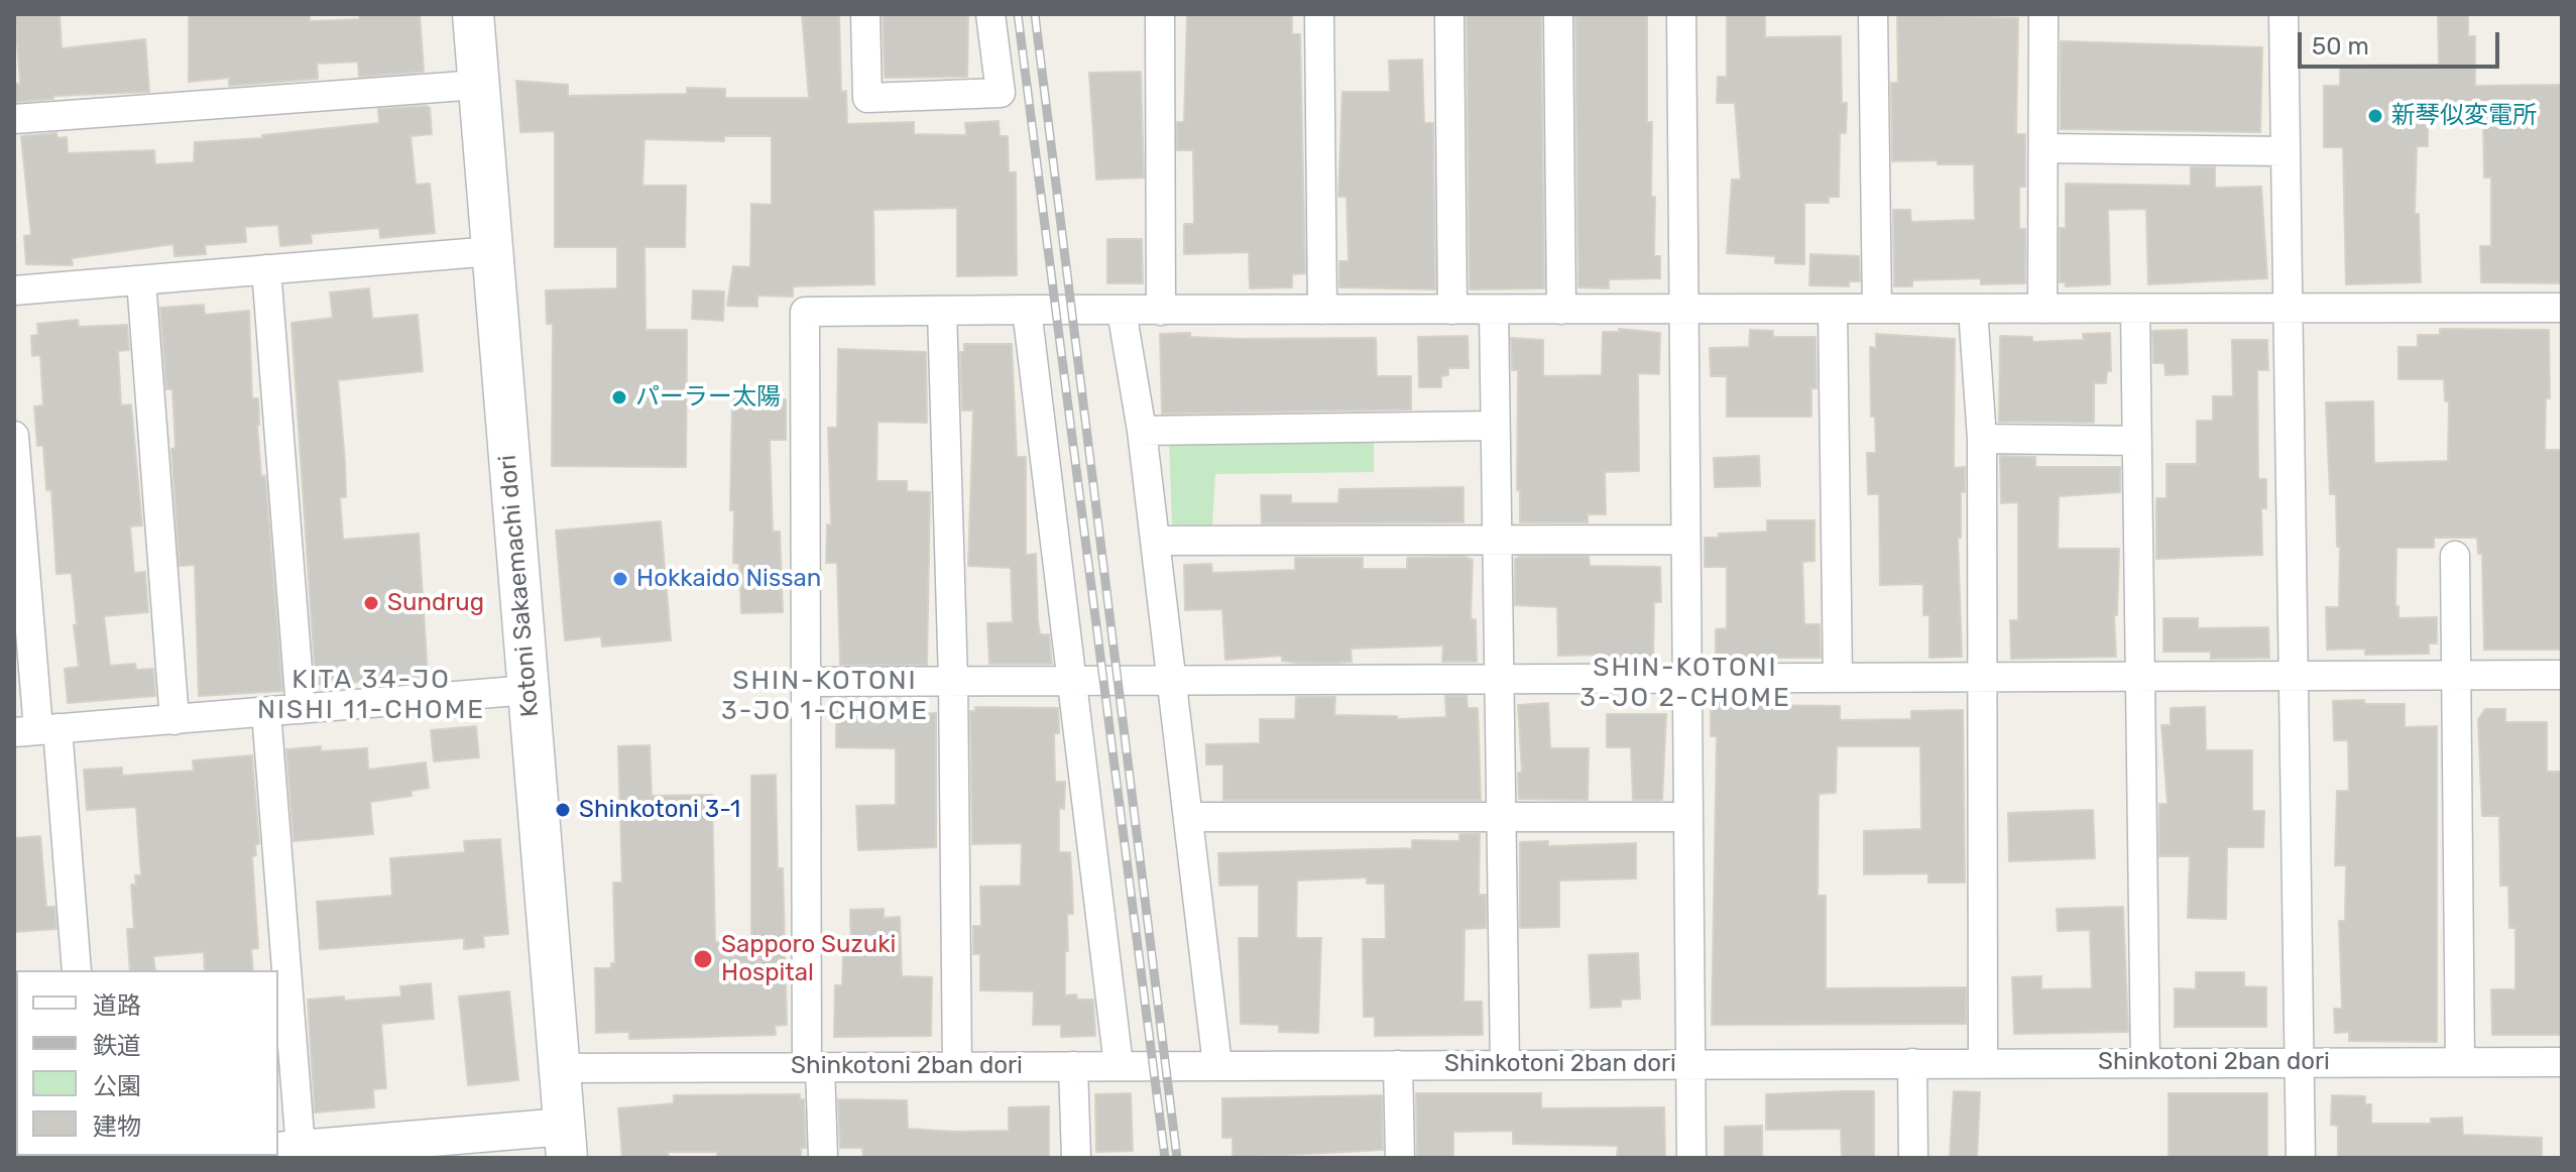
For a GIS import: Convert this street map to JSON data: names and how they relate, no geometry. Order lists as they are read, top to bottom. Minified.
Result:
{"streets":{"main road":["Kotoni Sakaemachi dori"],"street":["Shinkotoni 2ban dori"]},"crossings":[["Kotoni Sakaemachi dori","Shinkotoni 2ban dori"]],"districts":["SHIN-KOTONI 3-JO 2-CHOME","KITA 34-JO NISHI 11-CHOME","SHIN-KOTONI 3-JO 1-CHOME"],"places":["新琴似変電所","パーラー太陽","Hokkaido Nissan","Sundrug","Shinkotoni 3-1","Sapporo Suzuki Hospital"],"legend":["道路","鉄道","公園","建物"],"scale_bar":"50 m"}
